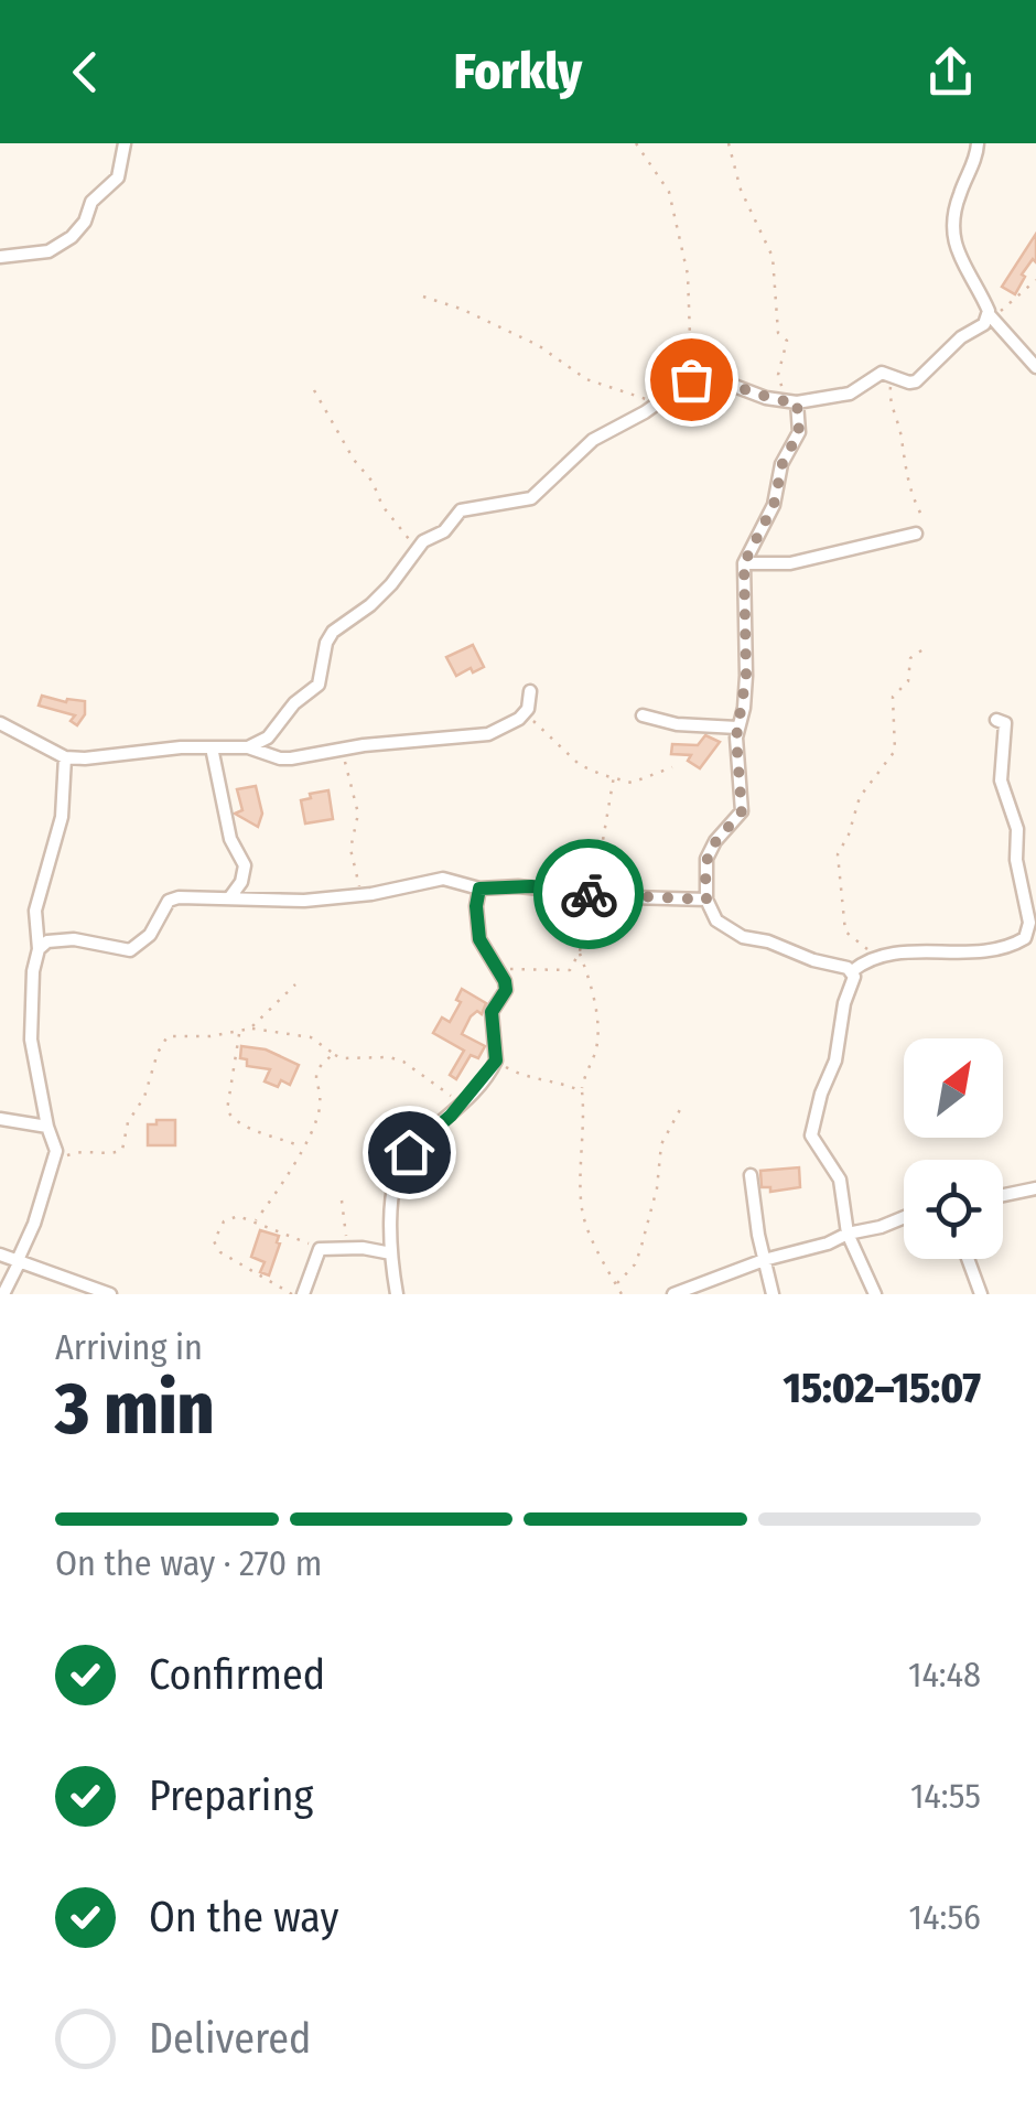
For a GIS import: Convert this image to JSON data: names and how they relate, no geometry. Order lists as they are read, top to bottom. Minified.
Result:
{"north":"top right","page":{"header":"Forkly","heading":["3 min","Arriving in","15:02–15:07"],"bar":"On the way · 270 m","list":[["Confirmed","14:48"],["Preparing","14:55"],["On the way","14:56"],"Delivered"]}}
